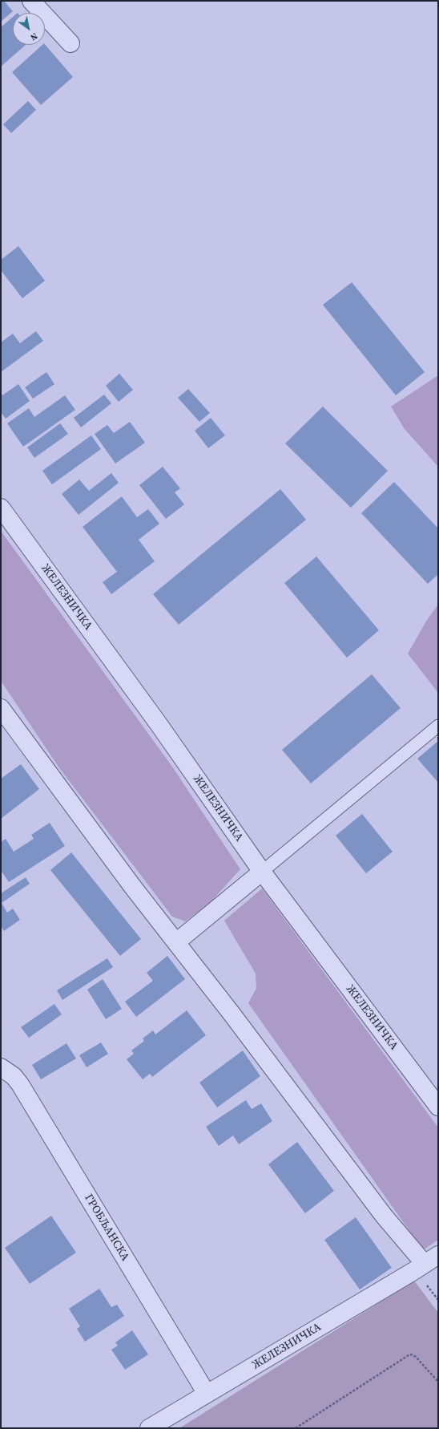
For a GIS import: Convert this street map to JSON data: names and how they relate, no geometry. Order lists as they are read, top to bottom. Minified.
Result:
{"streets":{"street":["ЖЕЛЕЗНИЧКА","ГРОБЉАНСКА"]},"crossings":[["ЖЕЛЕЗНИЧКА","ГРОБЉАНСКА"]],"north":"bottom right"}
